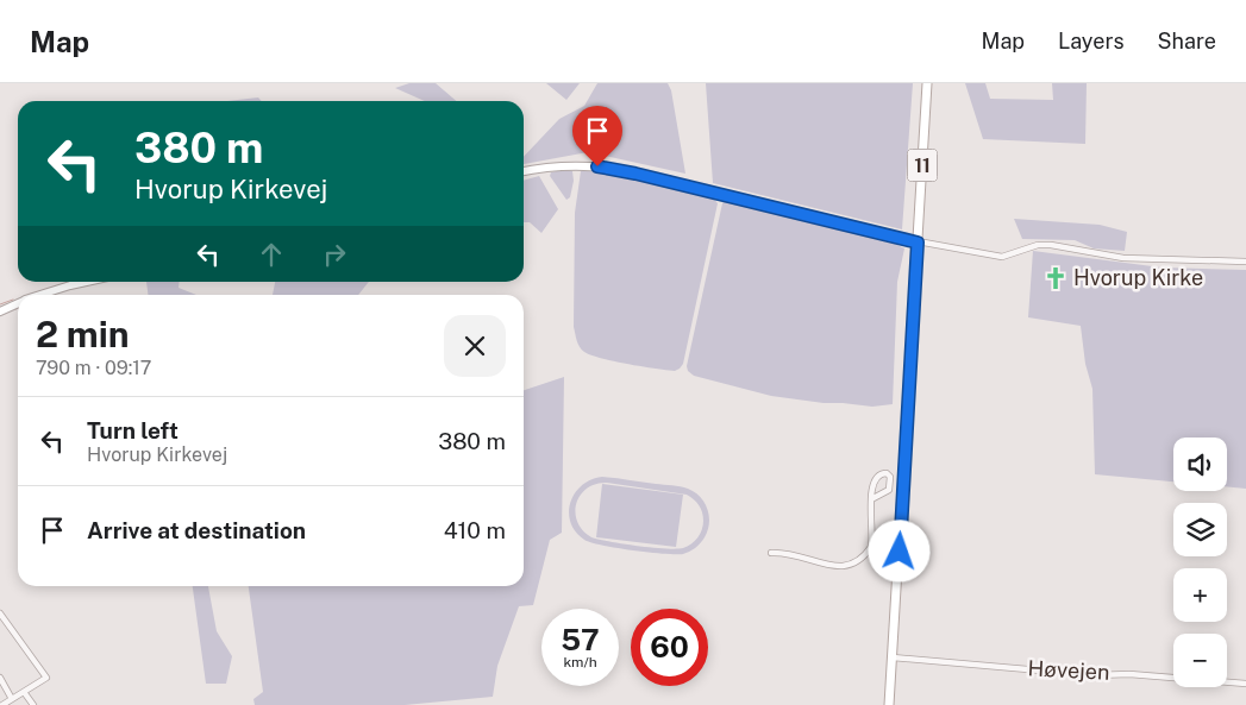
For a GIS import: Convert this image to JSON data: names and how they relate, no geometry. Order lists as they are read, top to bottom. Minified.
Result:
{"streets":{"main road":["11"],"street":["Høvejen"]},"crossings":[["11","Høvejen"]],"places":{"church":["Hvorup Kirke"]},"page":{"header":"Map","nav":["Map","Layers","Share"],"turn":["380 m","Hvorup Kirkevej"],"heading":["2 min","790 m · 09:17"],"list":[{"name":"Turn left","note":"Hvorup Kirkevej","value":"380 m"},{"name":"Arrive at destination","value":"410 m"}],"map_buttons":["+","−"],"speed":"57 km/h","limit":"60"}}
